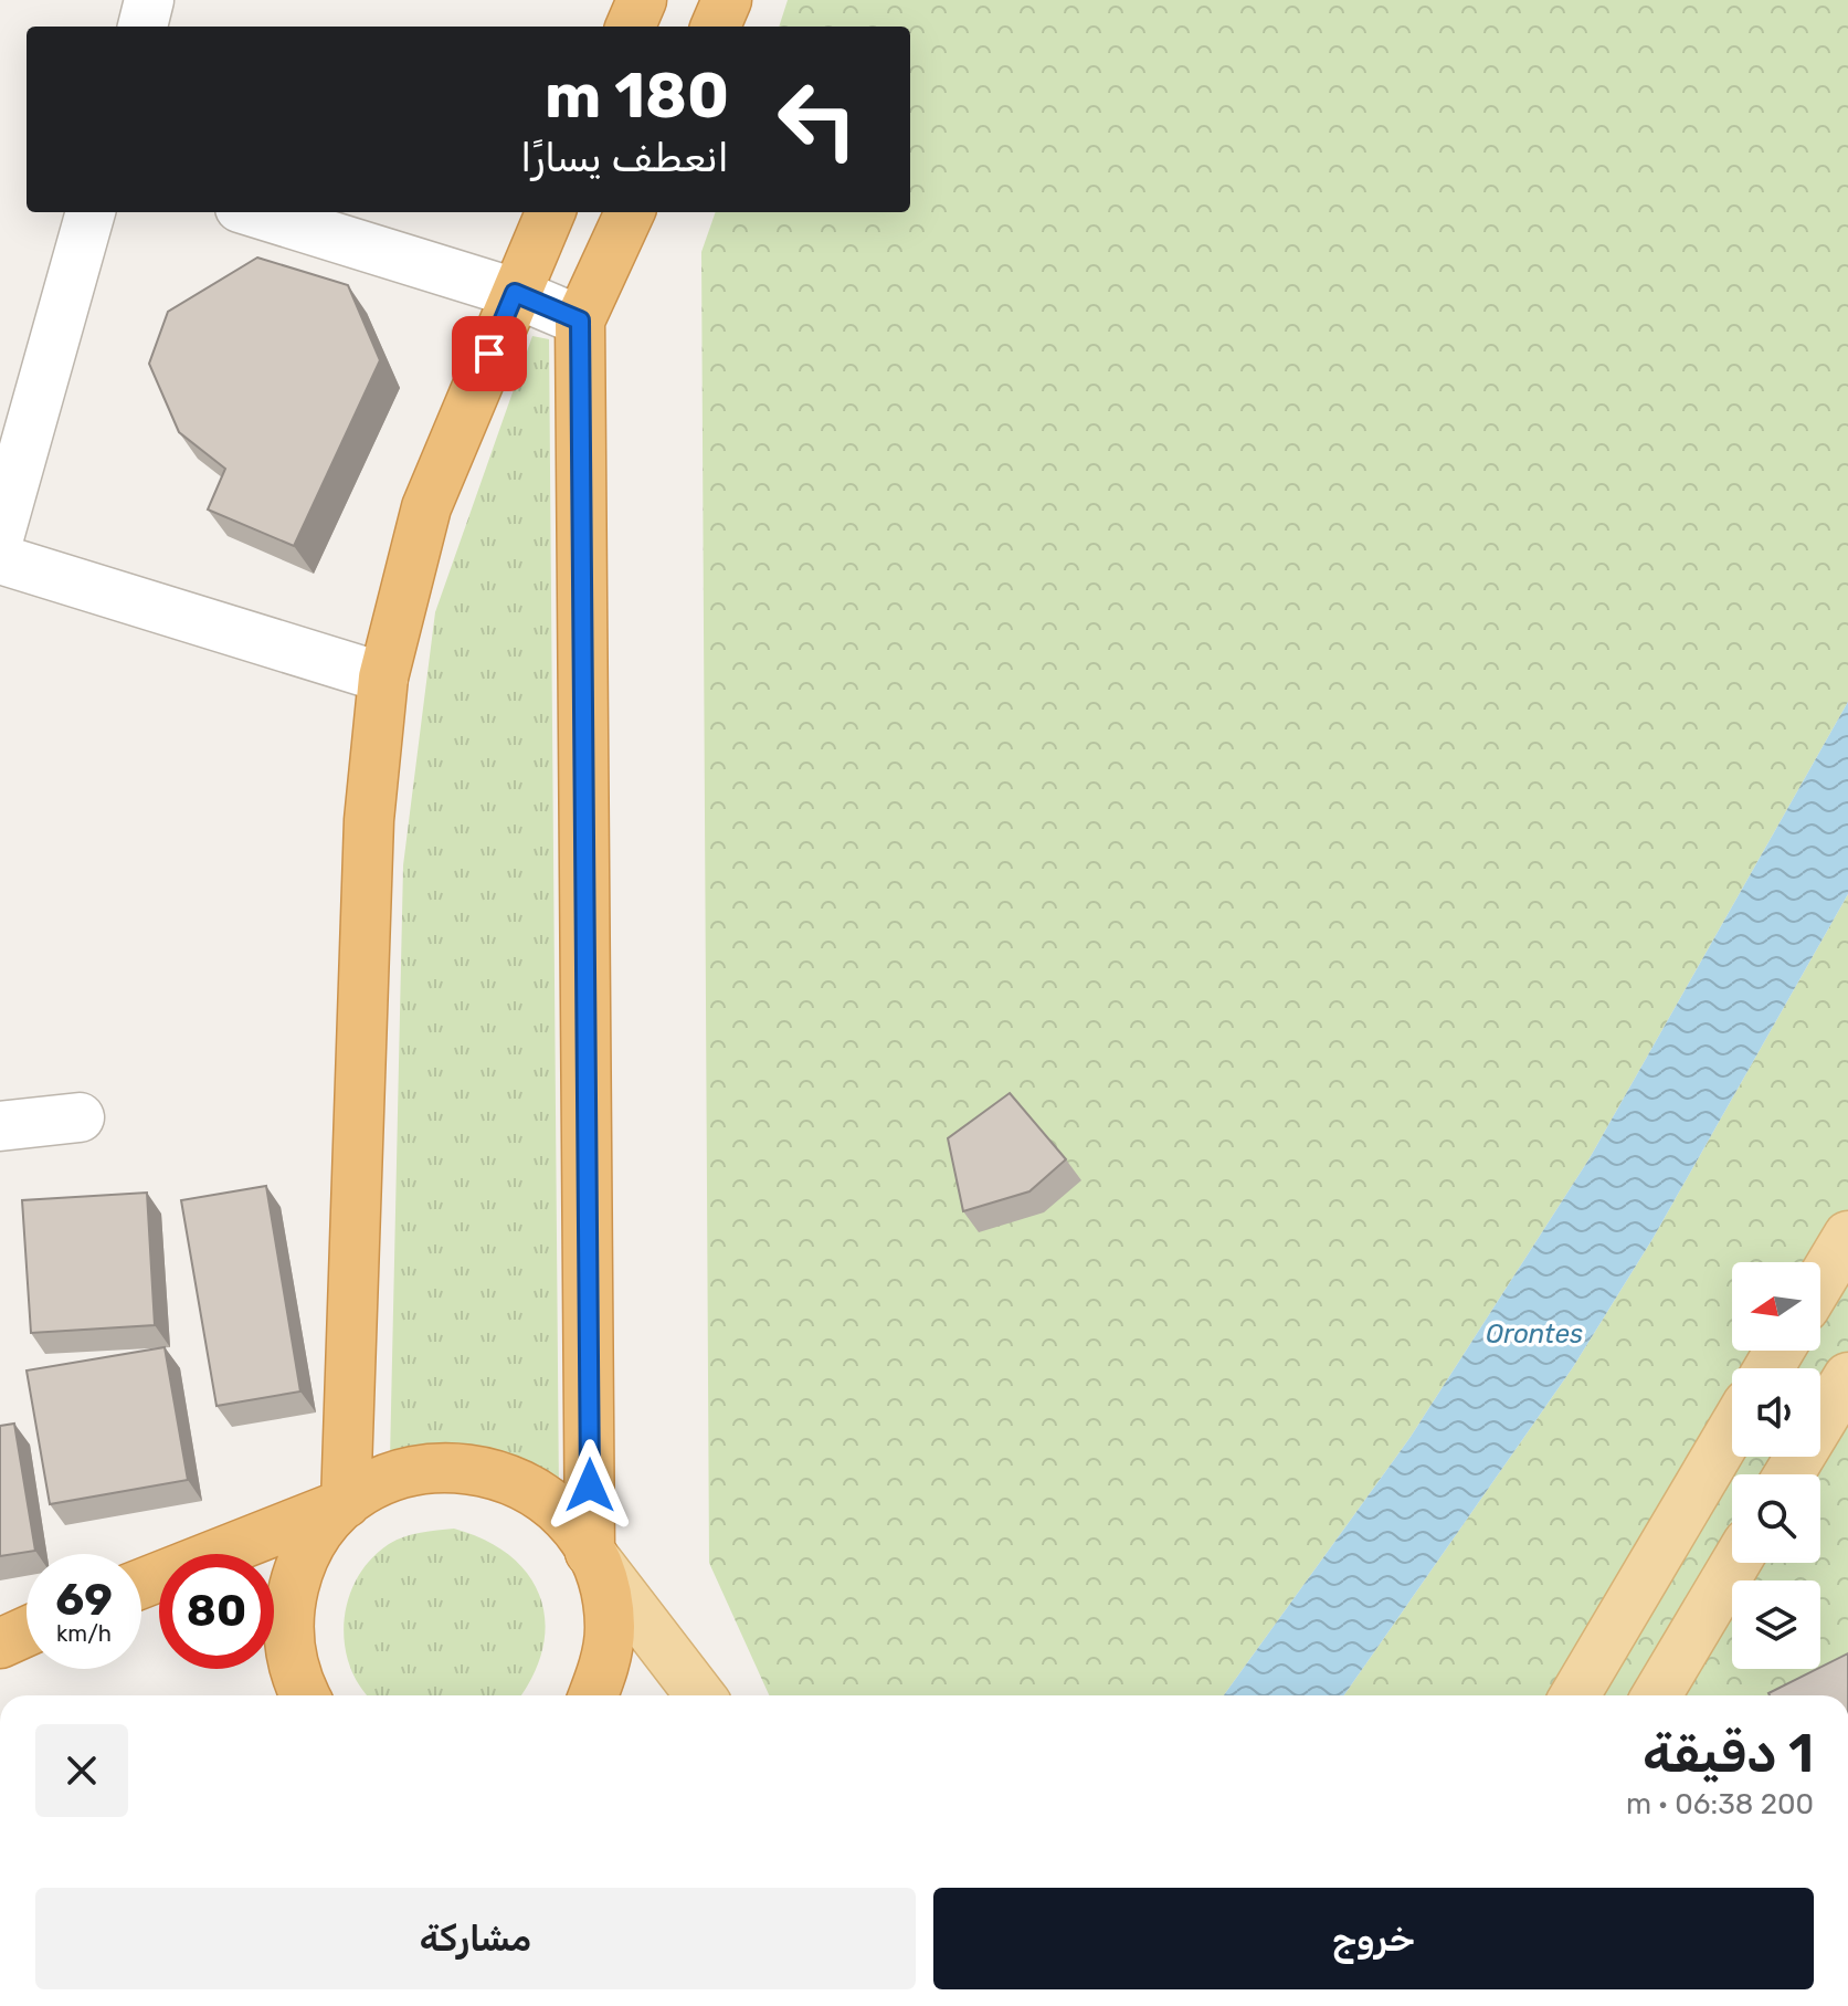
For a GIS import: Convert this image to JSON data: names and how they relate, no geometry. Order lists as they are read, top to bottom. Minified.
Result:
{"water":["Orontes"],"north":"left","page":{"turn":["180 m","انعطف يسارًا"],"speed":"69 km/h","limit":"80","heading":["1 دقيقة","200 m · 06:38"],"buttons":["خروج","مشاركة"]}}
